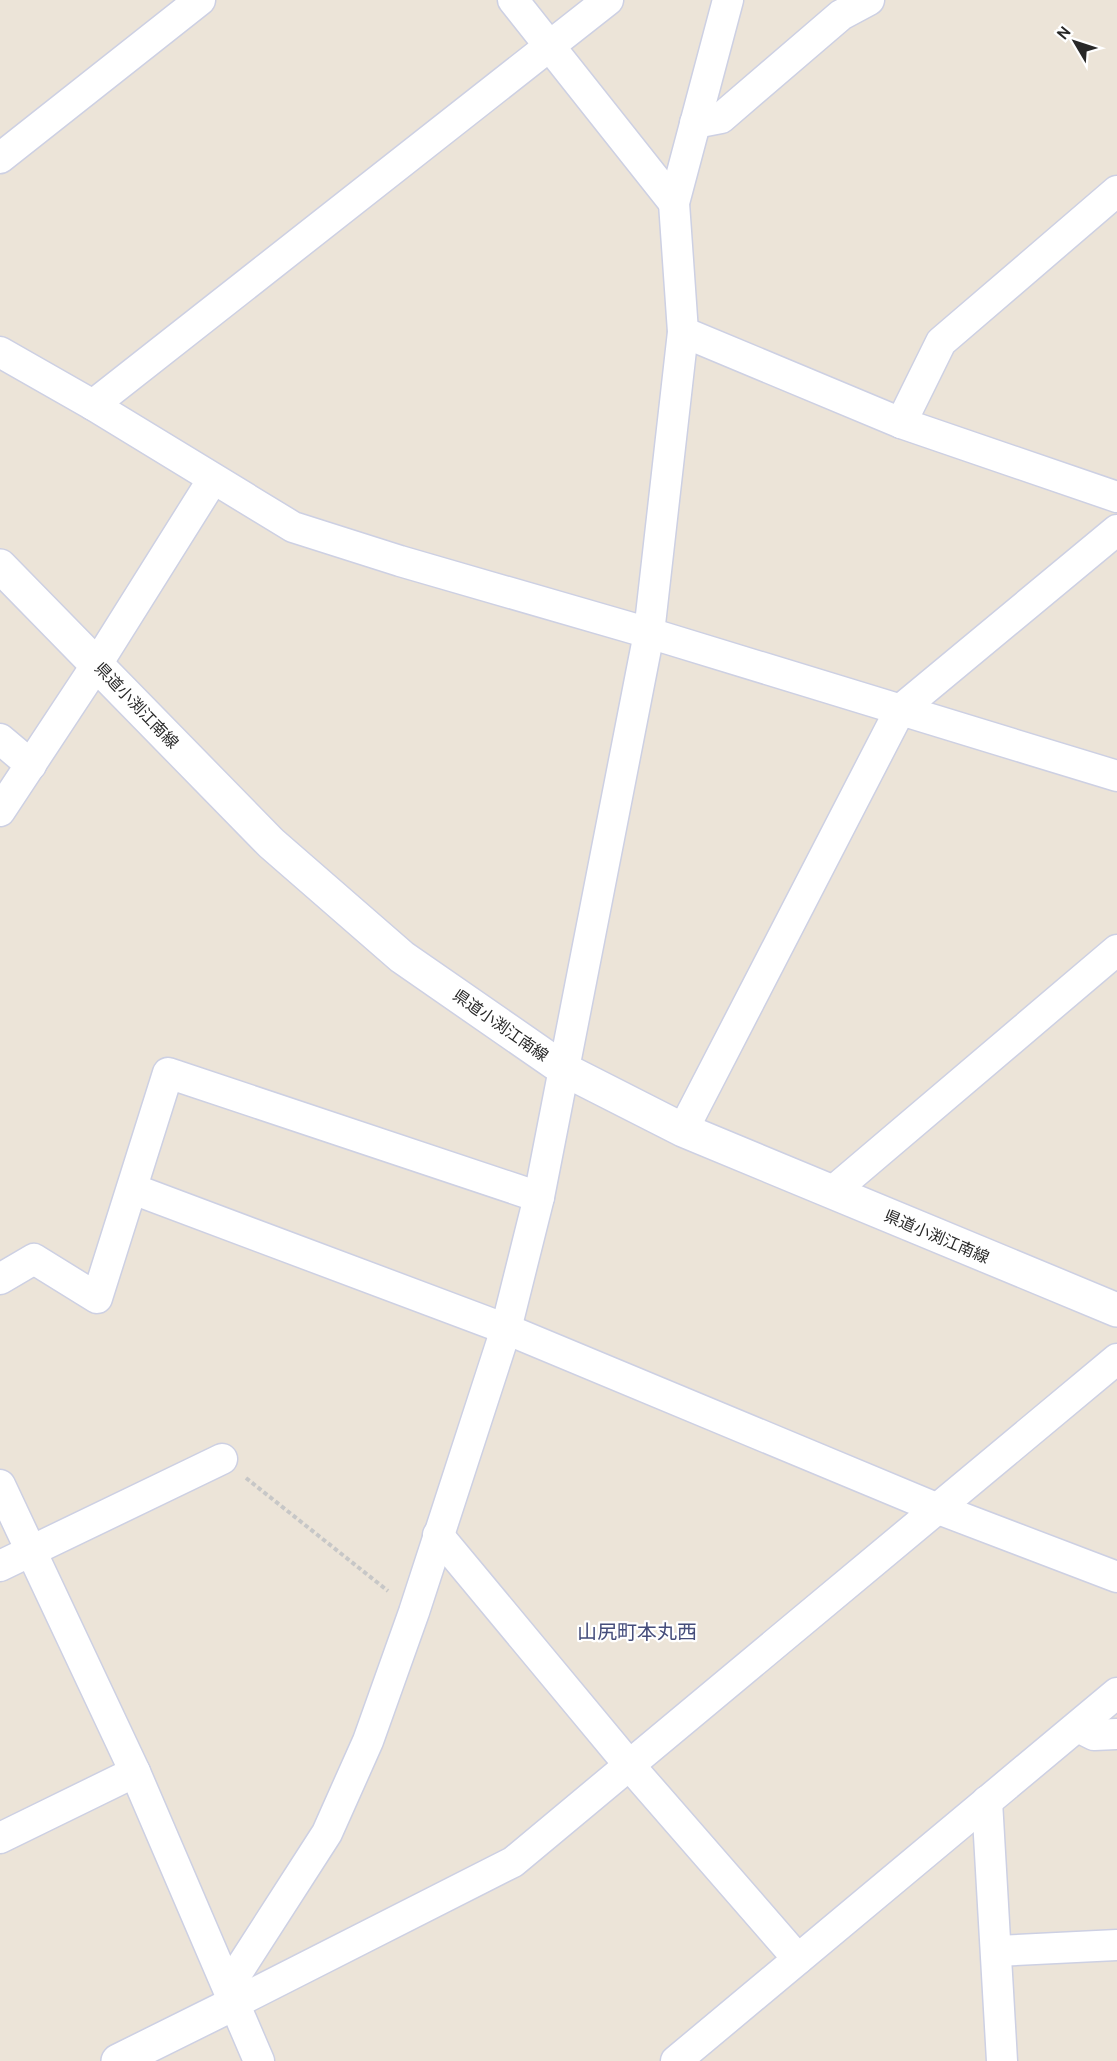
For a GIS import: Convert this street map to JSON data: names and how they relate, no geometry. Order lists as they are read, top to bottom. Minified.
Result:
{"streets":{"main road":["県道小渕江南線"]},"districts":["山尻町本丸西"],"north":"top left"}
